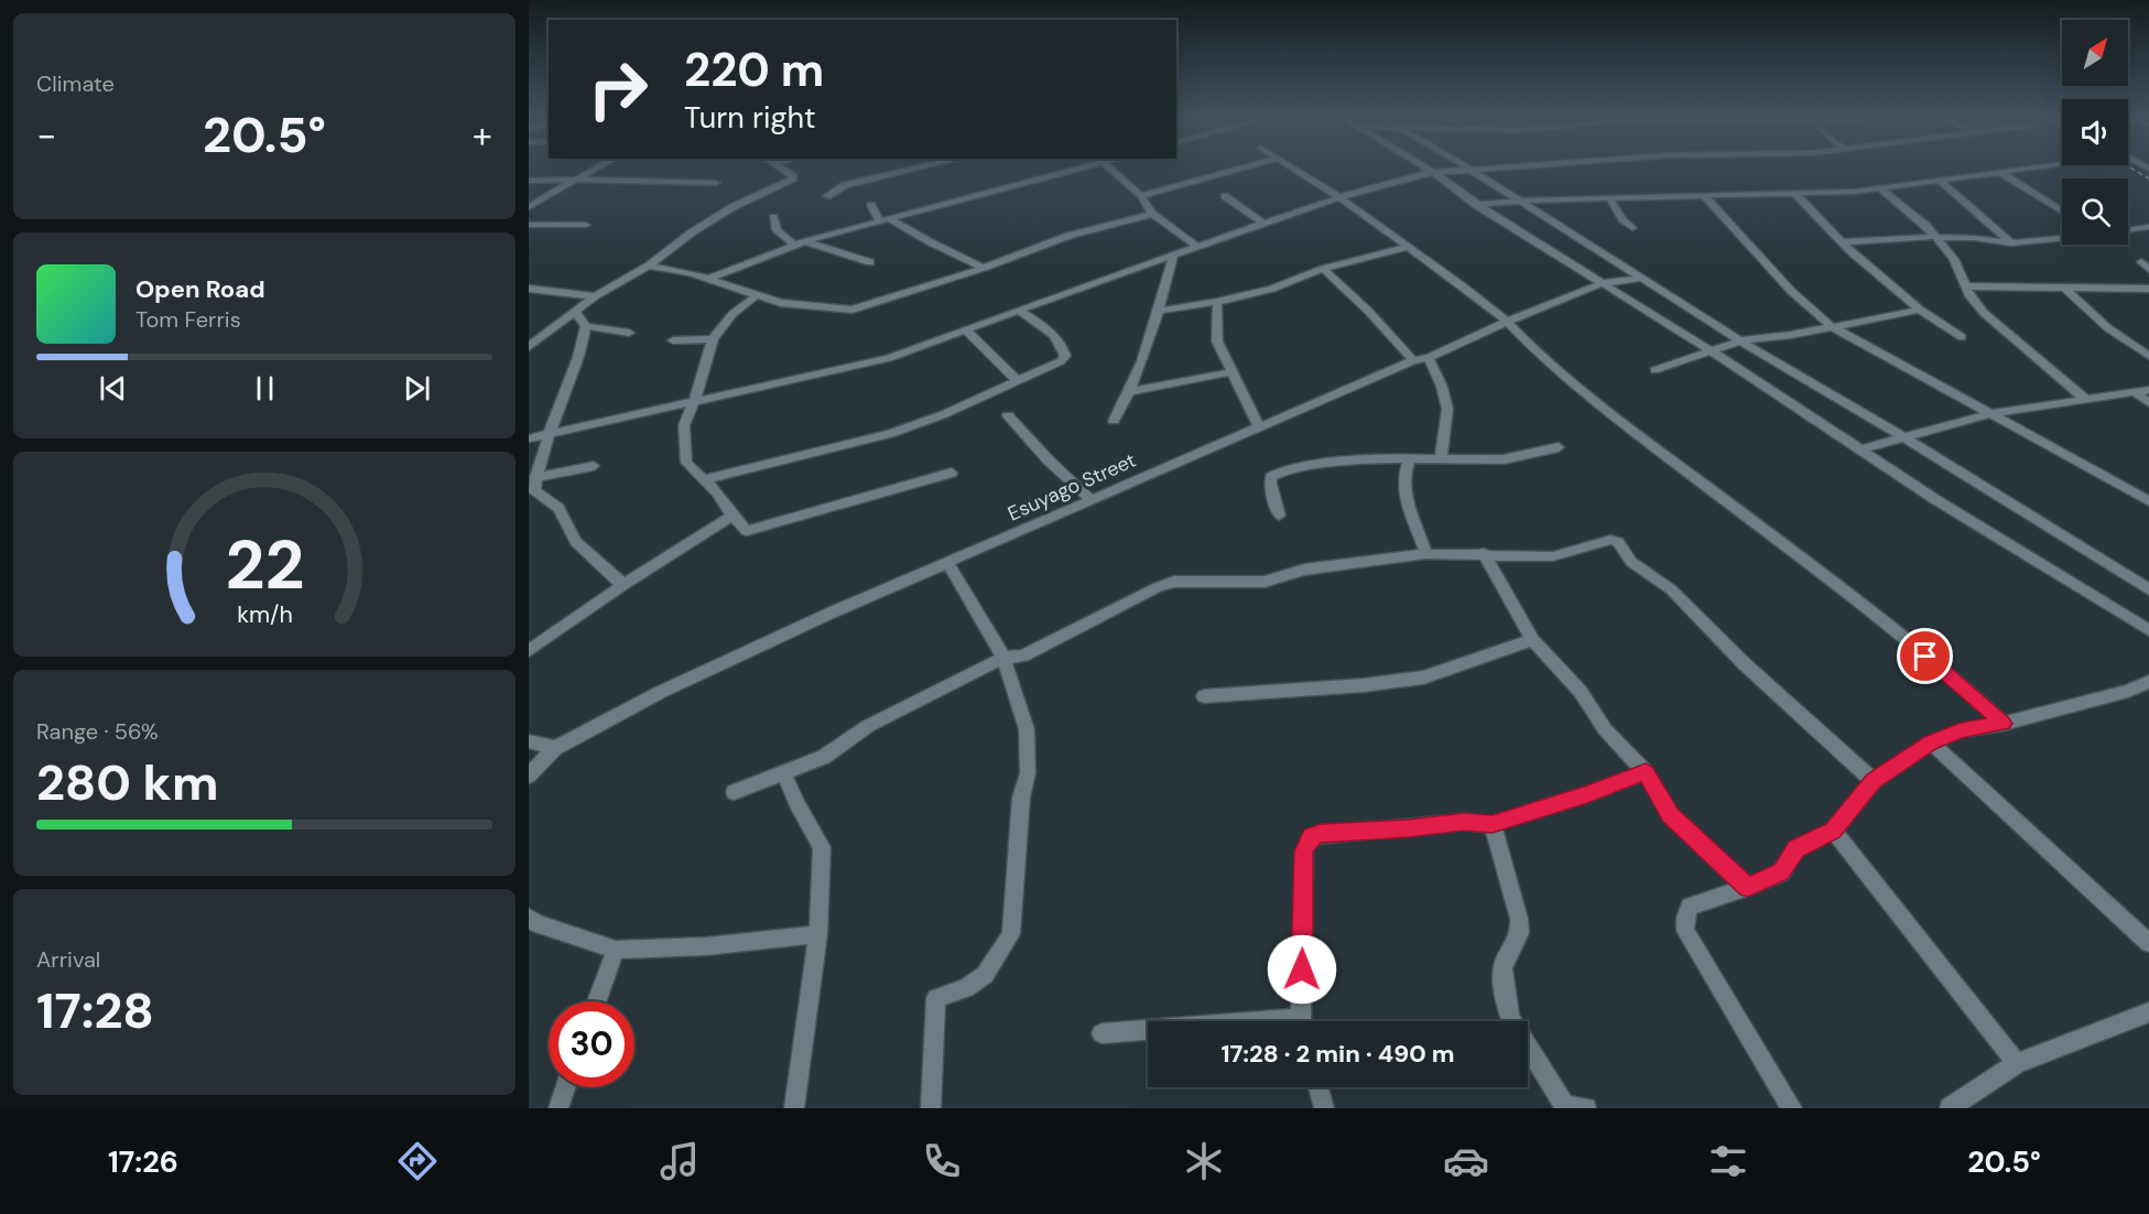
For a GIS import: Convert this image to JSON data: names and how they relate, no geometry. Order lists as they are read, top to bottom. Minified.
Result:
{"streets":{"street":["Esuyago Street"]},"north":"top right","page":{"tile":["Climate",["Range · 56%","280 km"],["Arrival","17:28"]],"turn":["220 m","Turn right"],"heat":["−","20.5°","+"],"song":["Open Road","Tom Ferris"],"limit":"30","trip":"17:28 · 2 min · 490 m","tabs":["17:26","20.5°"],"gauge":["22","km/h"]}}
